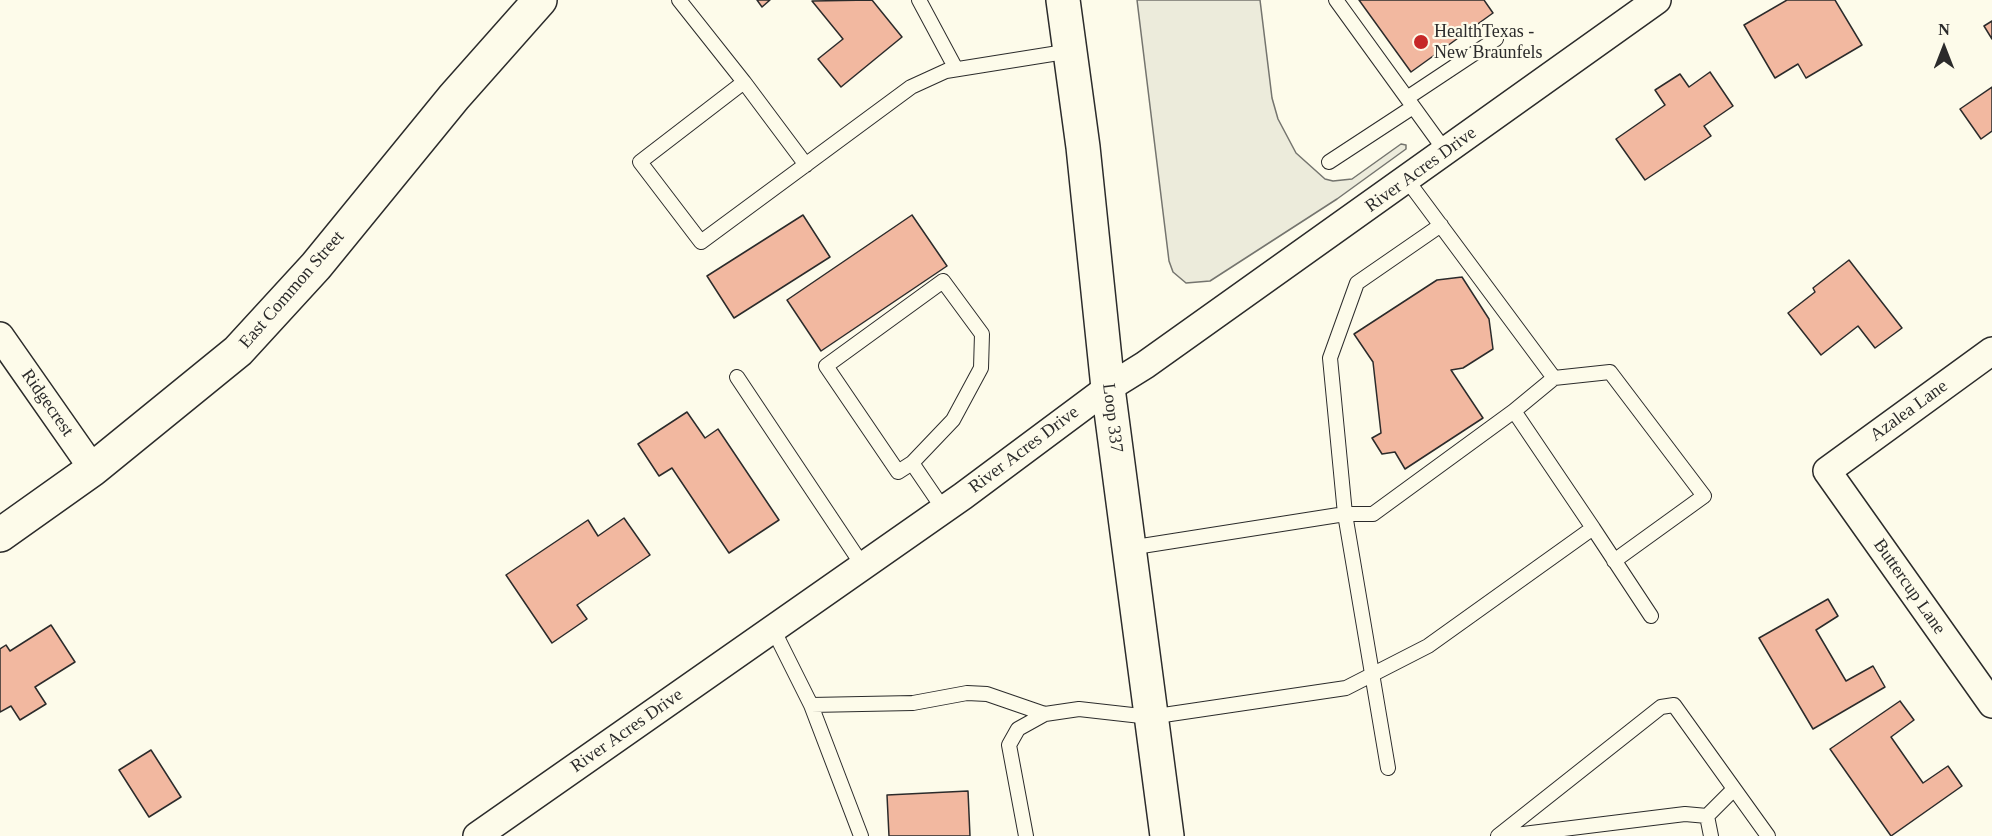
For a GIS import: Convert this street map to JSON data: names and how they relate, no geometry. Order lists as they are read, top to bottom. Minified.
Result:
{"streets":{"main road":["East Common Street","Loop 337"],"street":["River Acres Drive","Ridgecrest","Azalea Lane","Buttercup Lane"]},"crossings":[["River Acres Drive","Loop 337"],["East Common Street","Ridgecrest"],["Azalea Lane","Buttercup Lane"]],"places":["HealthTexas - New Braunfels"],"north":"top"}
